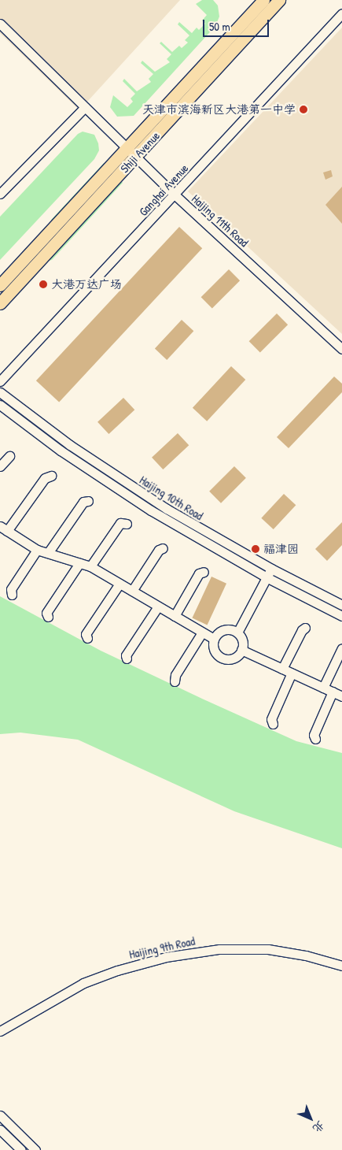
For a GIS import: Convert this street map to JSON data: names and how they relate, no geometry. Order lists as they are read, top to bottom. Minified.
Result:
{"streets":{"main road":["Shiji Avenue"],"street":["Ganghai Avenue","Haijing 11th Road","Haijing 10th Road","Haijing 9th Road"]},"crossings":[["Shiji Avenue","Haijing 11th Road"],["Ganghai Avenue","Haijing 11th Road"]],"places":["天津市滨海新区大港第一中学","大港万达广场","福津园"],"scale_bar":"50 m","north":"bottom right"}
